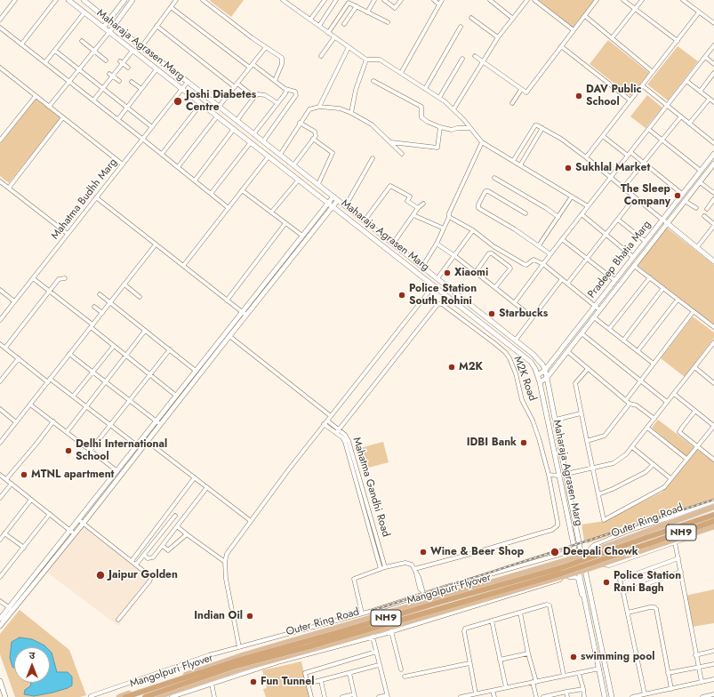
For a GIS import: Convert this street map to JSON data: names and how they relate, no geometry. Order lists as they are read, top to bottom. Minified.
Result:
{"streets":{"highway":["NH9","Mangolpuri Flyover"],"main road":["Outer Ring Road"],"street":["Maharaja Agrasen Marg","Mahatma Budhh Marg","Pradeep Bhatia Marg","M2K Road","Mahatma Gandhi Road"]},"crossings":[["Maharaja Agrasen Marg","Mahatma Budhh Marg"],["Maharaja Agrasen Marg","Pradeep Bhatia Marg"],["Maharaja Agrasen Marg","Outer Ring Road"],["M2K Road","Mahatma Gandhi Road"]],"places":["DAV Public School","Joshi Diabetes Centre","Sukhlal Market","The Sleep Company","Xiaomi","Police Station South Rohini","Starbucks","M2K","IDBI Bank","Delhi International School","MTNL apartment","Wine & Beer Shop","Deepali Chowk","Jaipur Golden","Police Station Rani Bagh","Indian Oil","swimming pool","Fun Tunnel"],"north":"top"}
